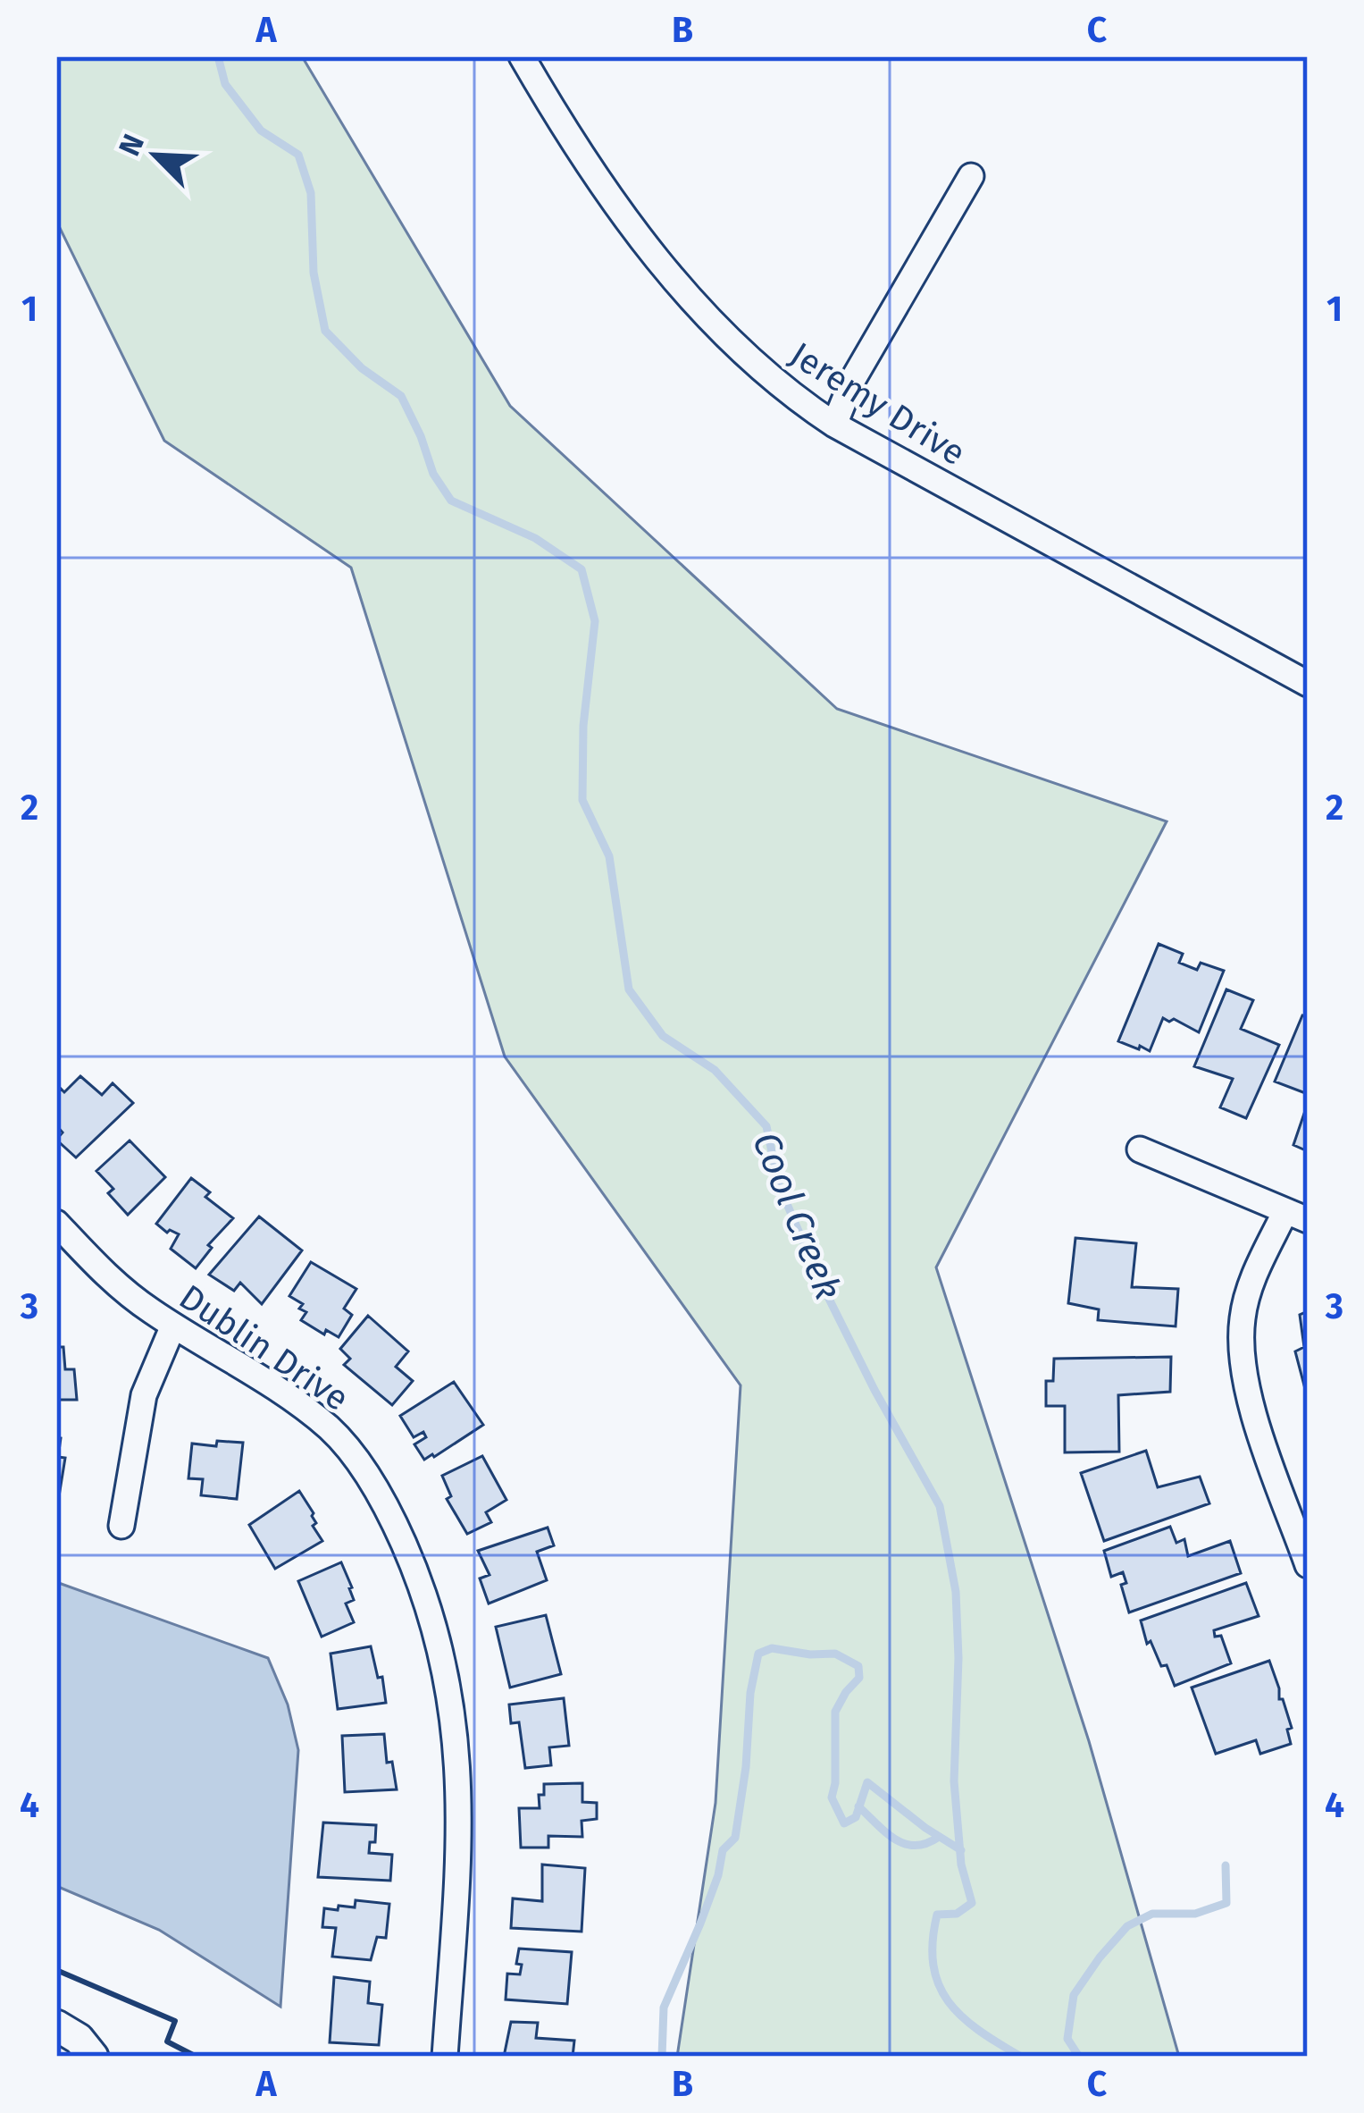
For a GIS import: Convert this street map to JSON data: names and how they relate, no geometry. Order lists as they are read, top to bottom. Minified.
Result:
{"streets":{"street":["Jeremy Drive","Dublin Drive"]},"water":["Cool Creek"],"north":"top left","grid":{"columns":["A","B","C"],"rows":["1","2","3","4"]}}
